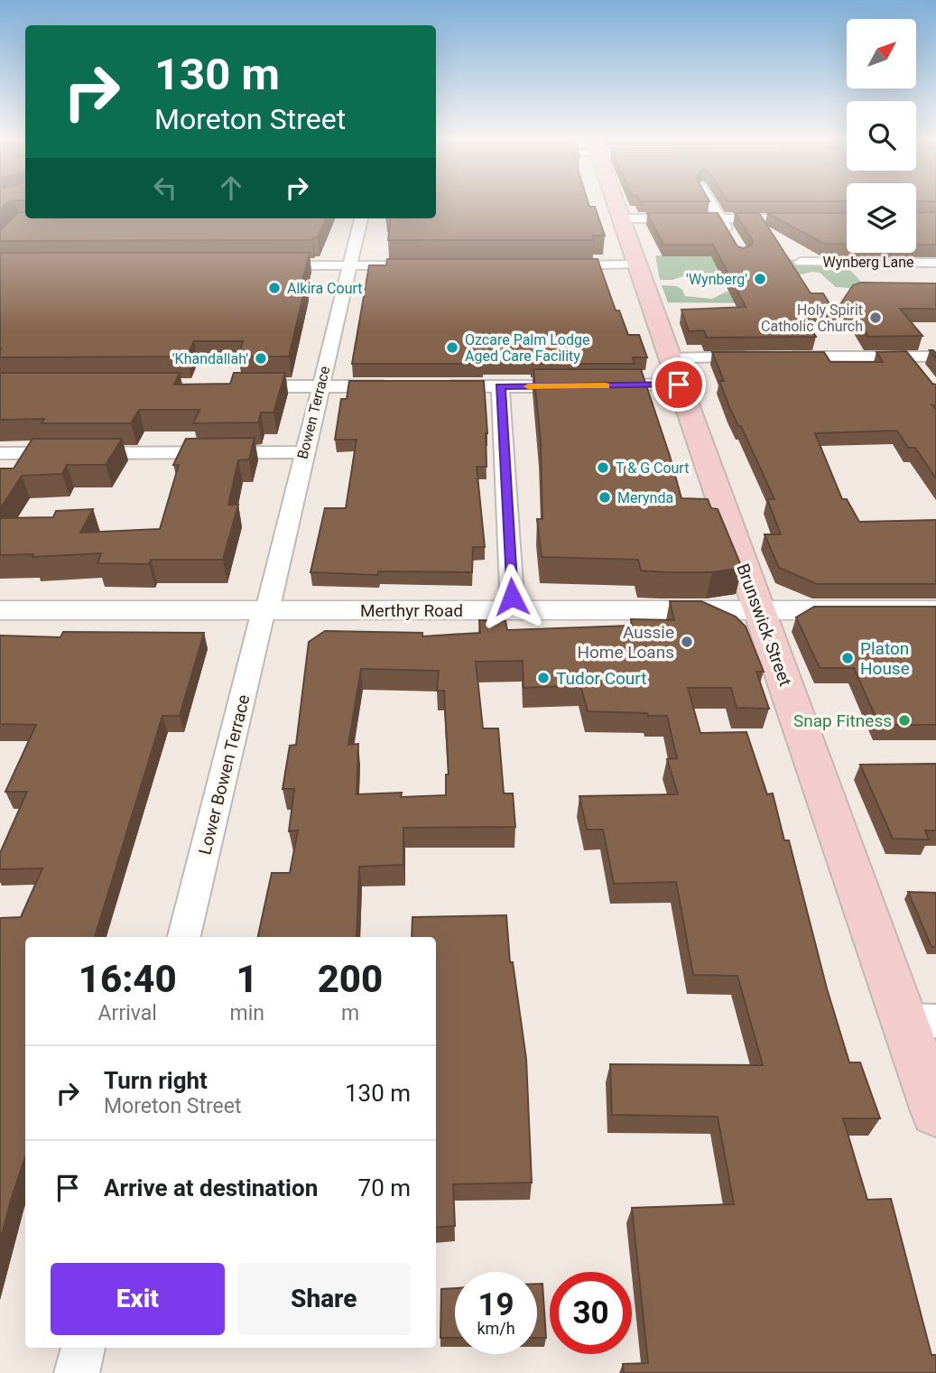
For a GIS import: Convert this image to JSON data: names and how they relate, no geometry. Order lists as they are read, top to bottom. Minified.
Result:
{"streets":{"main road":["Brunswick Street"],"street":["Wynberg Lane","Bowen Terrace","Merthyr Road","Lower Bowen Terrace"]},"crossings":[["Bowen Terrace","Merthyr Road"],["Bowen Terrace","Lower Bowen Terrace"],["Merthyr Road","Brunswick Street"],["Merthyr Road","Lower Bowen Terrace"]],"places":["'Wynberg'","Alkira Court","Holy Spirit Catholic Church","Ozcare Palm Lodge Aged Care Facility","'Khandallah'","T & G Court","Merynda","Aussie Home Loans","Platon House","Tudor Court","Snap Fitness"],"north":"top right","page":{"turn":["130 m","Moreton Street"],"eta":["16:40","Arrival","1","min","200","m"],"list":[{"name":"Turn right","note":"Moreton Street","value":"130 m"},{"name":"Arrive at destination","value":"70 m"}],"buttons":["Exit","Share"],"speed":"19 km/h","limit":"30"}}
